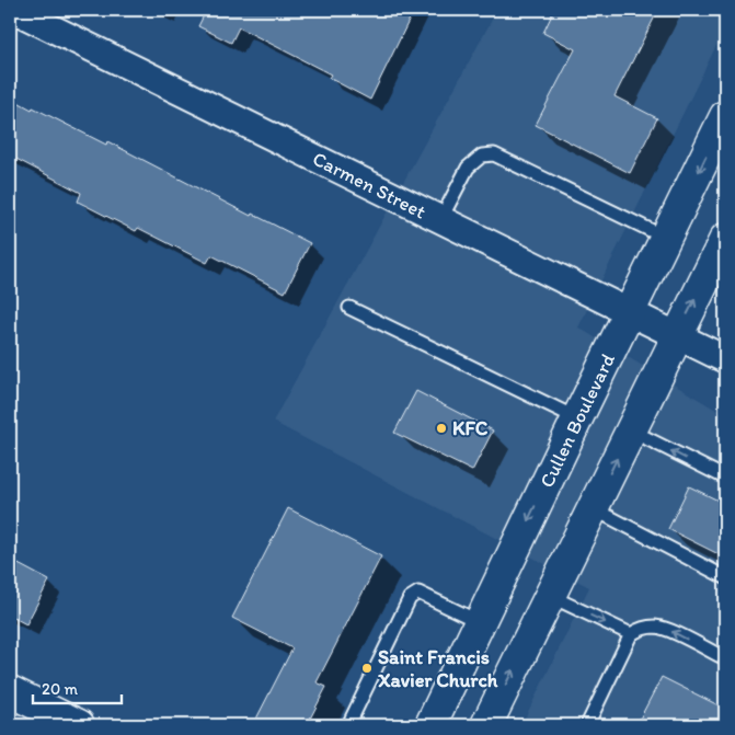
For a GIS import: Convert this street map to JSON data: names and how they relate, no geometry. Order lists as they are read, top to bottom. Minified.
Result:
{"streets":{"main road":["Cullen Boulevard"],"street":["Carmen Street"]},"crossings":[["Carmen Street","Cullen Boulevard"]],"places":["KFC","Saint Francis Xavier Church"],"scale_bar":"20 m"}
